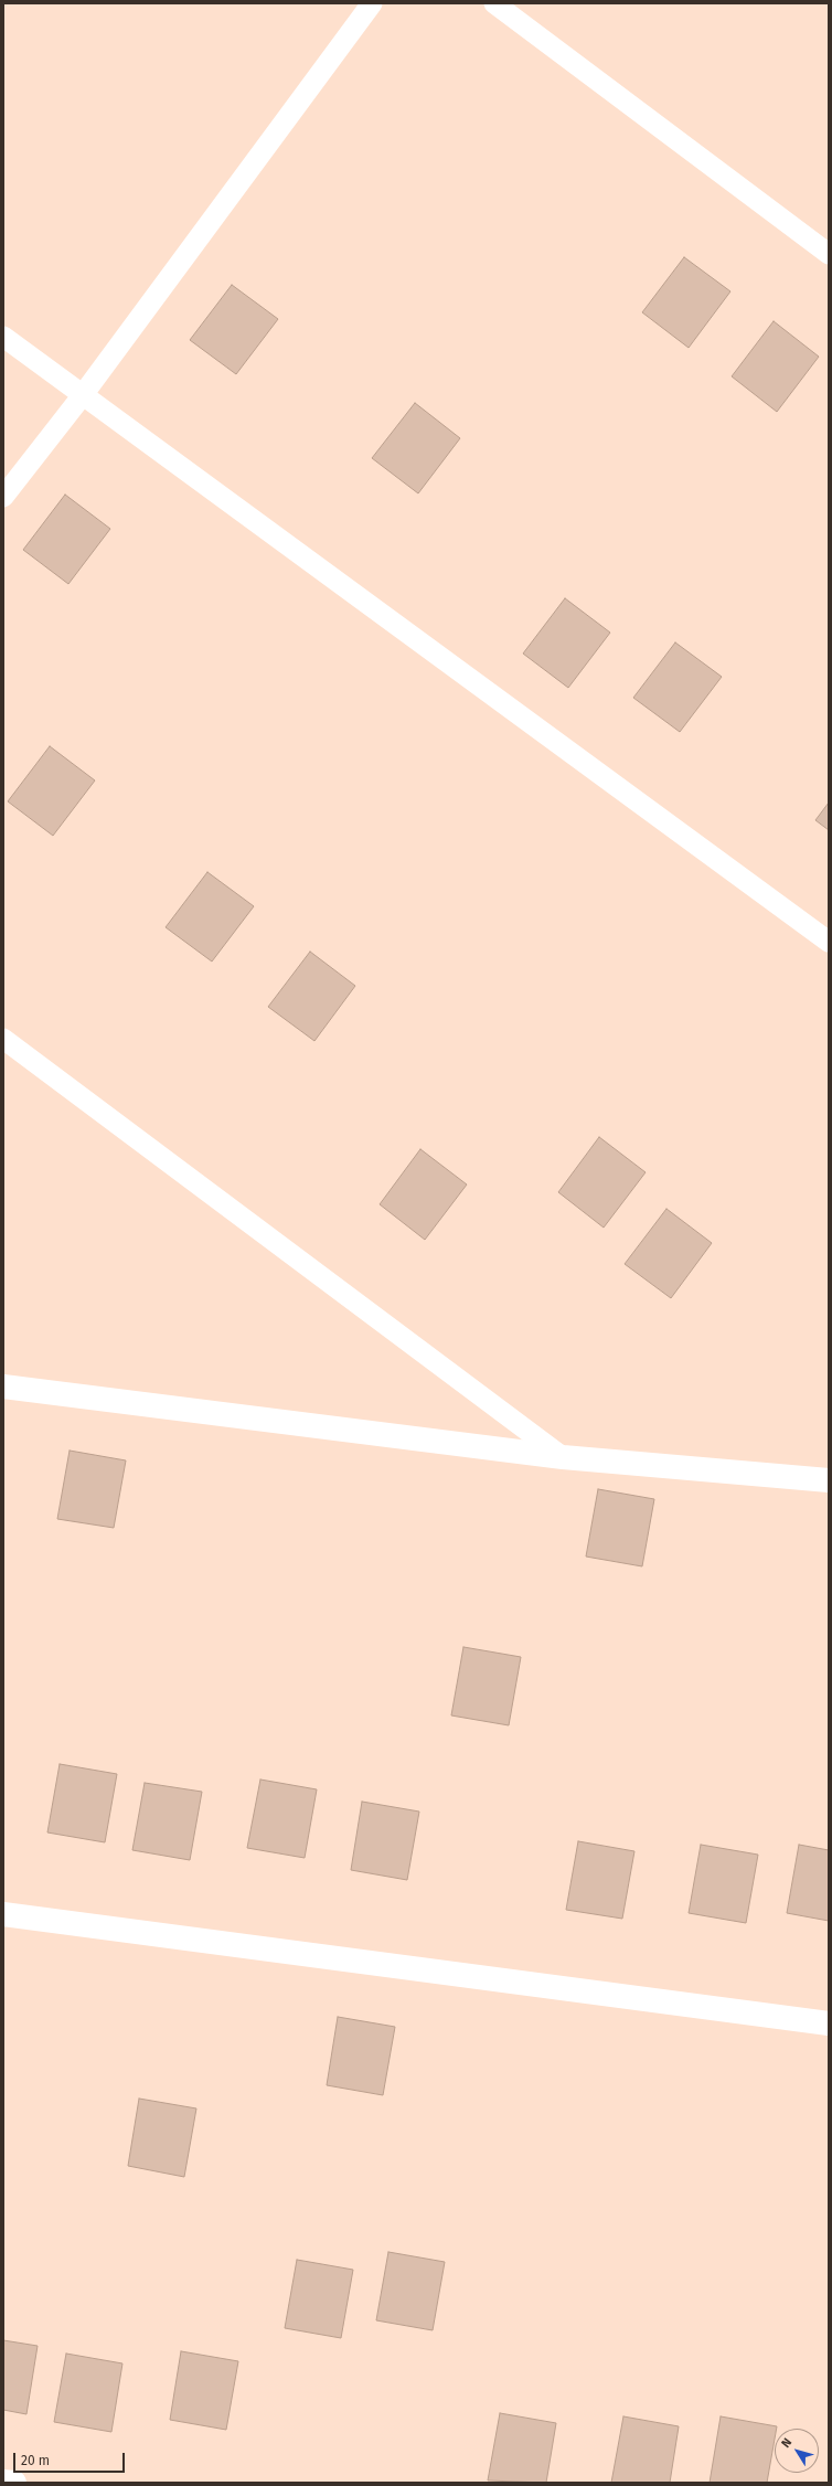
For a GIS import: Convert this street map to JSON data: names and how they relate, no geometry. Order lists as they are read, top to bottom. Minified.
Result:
{"scale_bar":"20 m","north":"top left"}
